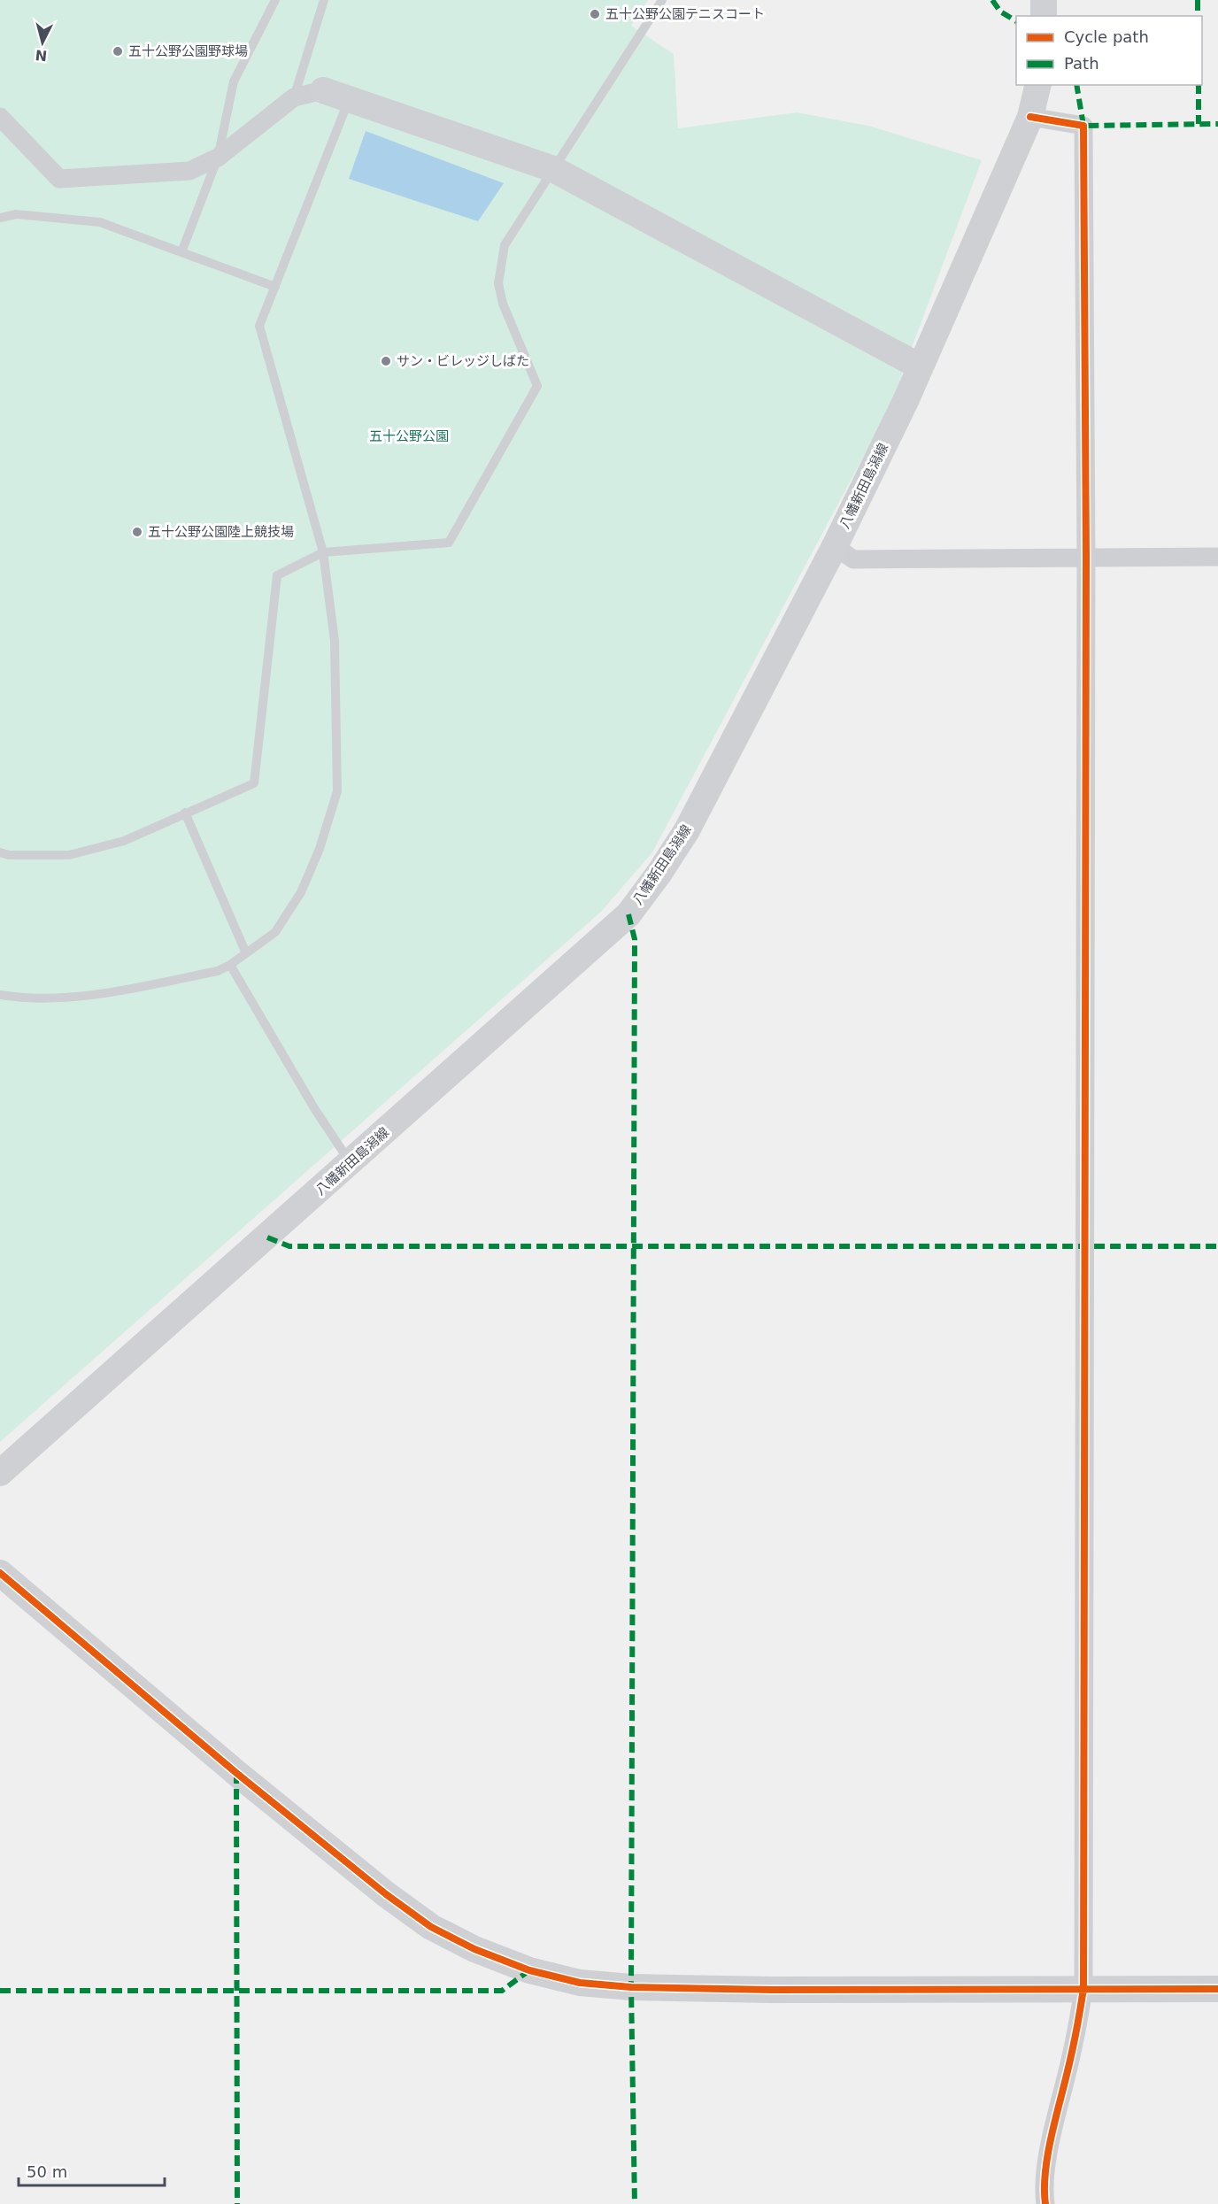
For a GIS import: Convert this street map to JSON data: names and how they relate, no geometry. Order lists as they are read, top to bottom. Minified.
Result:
{"streets":{"street":["八幡新田島潟線"]},"parks":["五十公野公園"],"places":["五十公野公園テニスコート","五十公野公園野球場","サン・ビレッジしばた","五十公野公園陸上競技場"],"legend":["Cycle path","Path"],"scale_bar":"50 m","north":"bottom"}
